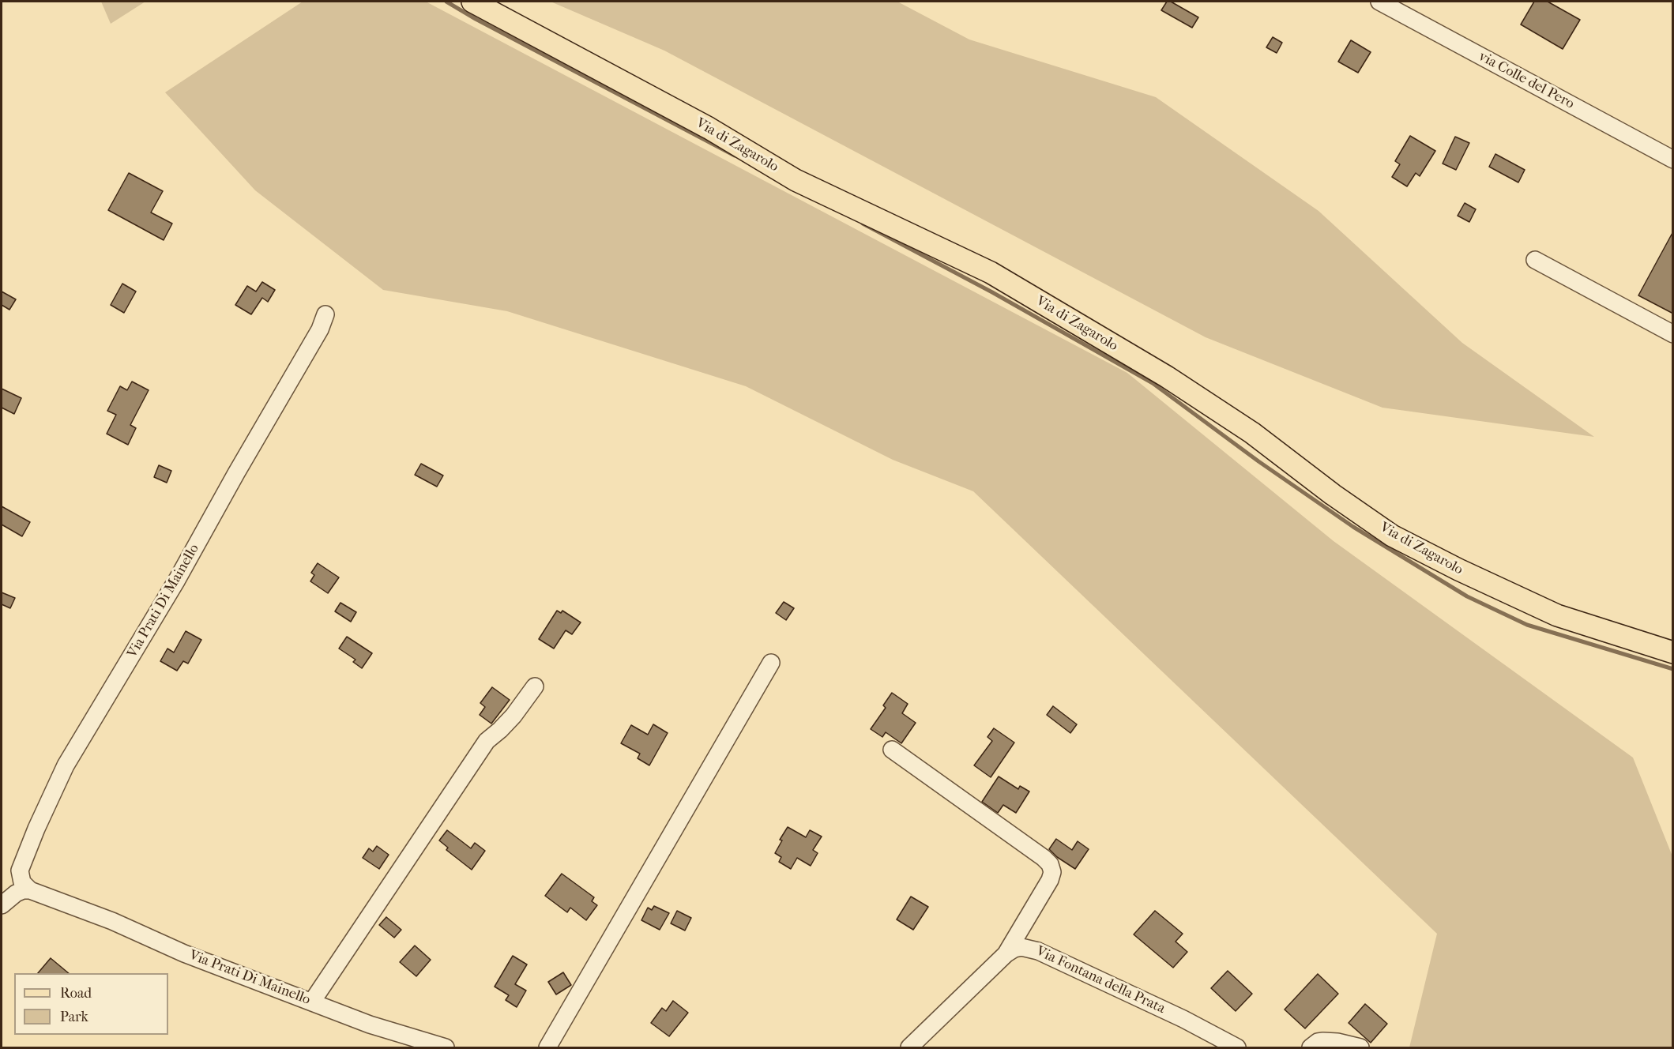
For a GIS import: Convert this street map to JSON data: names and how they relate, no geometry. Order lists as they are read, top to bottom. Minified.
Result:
{"streets":{"main road":["Via di Zagarolo"],"street":["via Colle del Pero","Via Prati Di Mainello","Via Fontana della Prata"]},"legend":["Road","Park"]}
